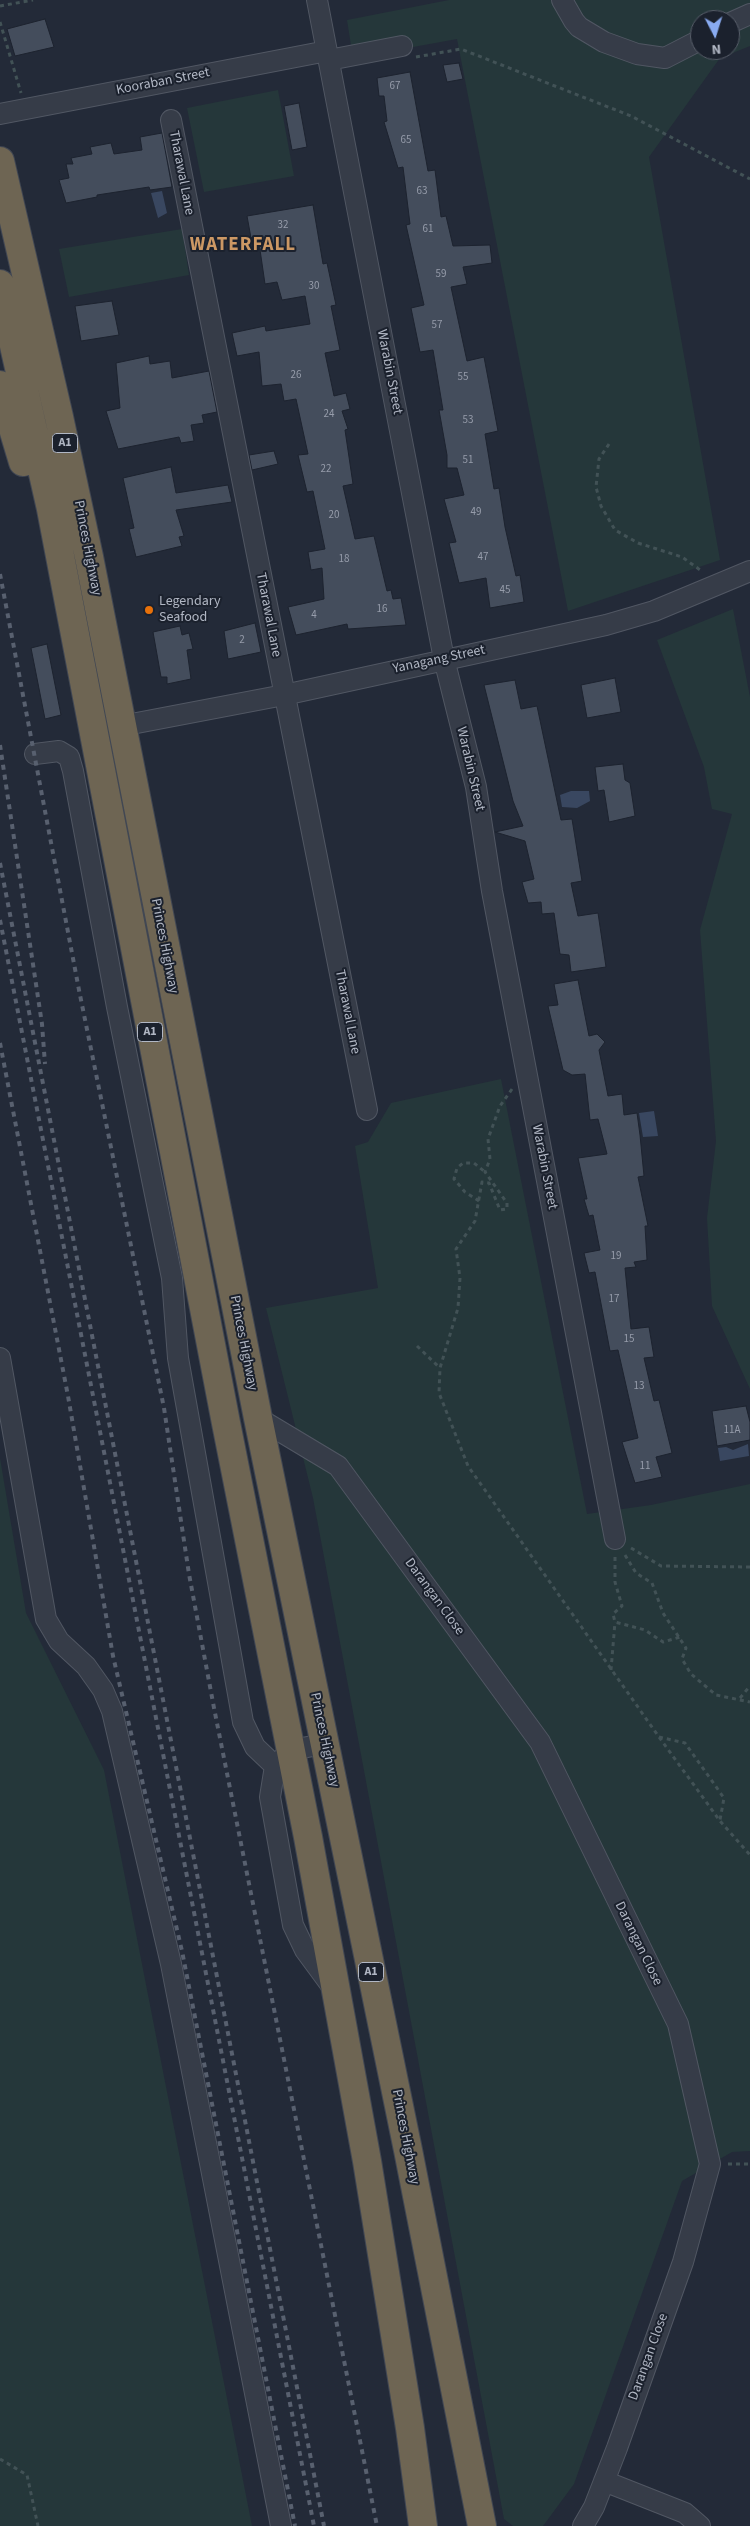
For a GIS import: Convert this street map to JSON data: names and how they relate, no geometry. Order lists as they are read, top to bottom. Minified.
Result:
{"streets":{"highway":["A1","Princes Highway"],"street":["Kooraban Street","Tharawal Lane","Warabin Street","Yanagang Street","Darangan Close"]},"crossings":[["Kooraban Street","Warabin Street"],["Tharawal Lane","Yanagang Street"],["Warabin Street","Yanagang Street"],["Princes Highway","Yanagang Street"],["Princes Highway","Darangan Close"]],"districts":["WATERFALL"],"places":["Legendary Seafood"],"house_numbers":["67","65","63","32","61","59","30","57","26","55","24","53","51","22","49","20","47","18","45","16","4","2","19","17","15","13","11A","11"],"north":"bottom"}
